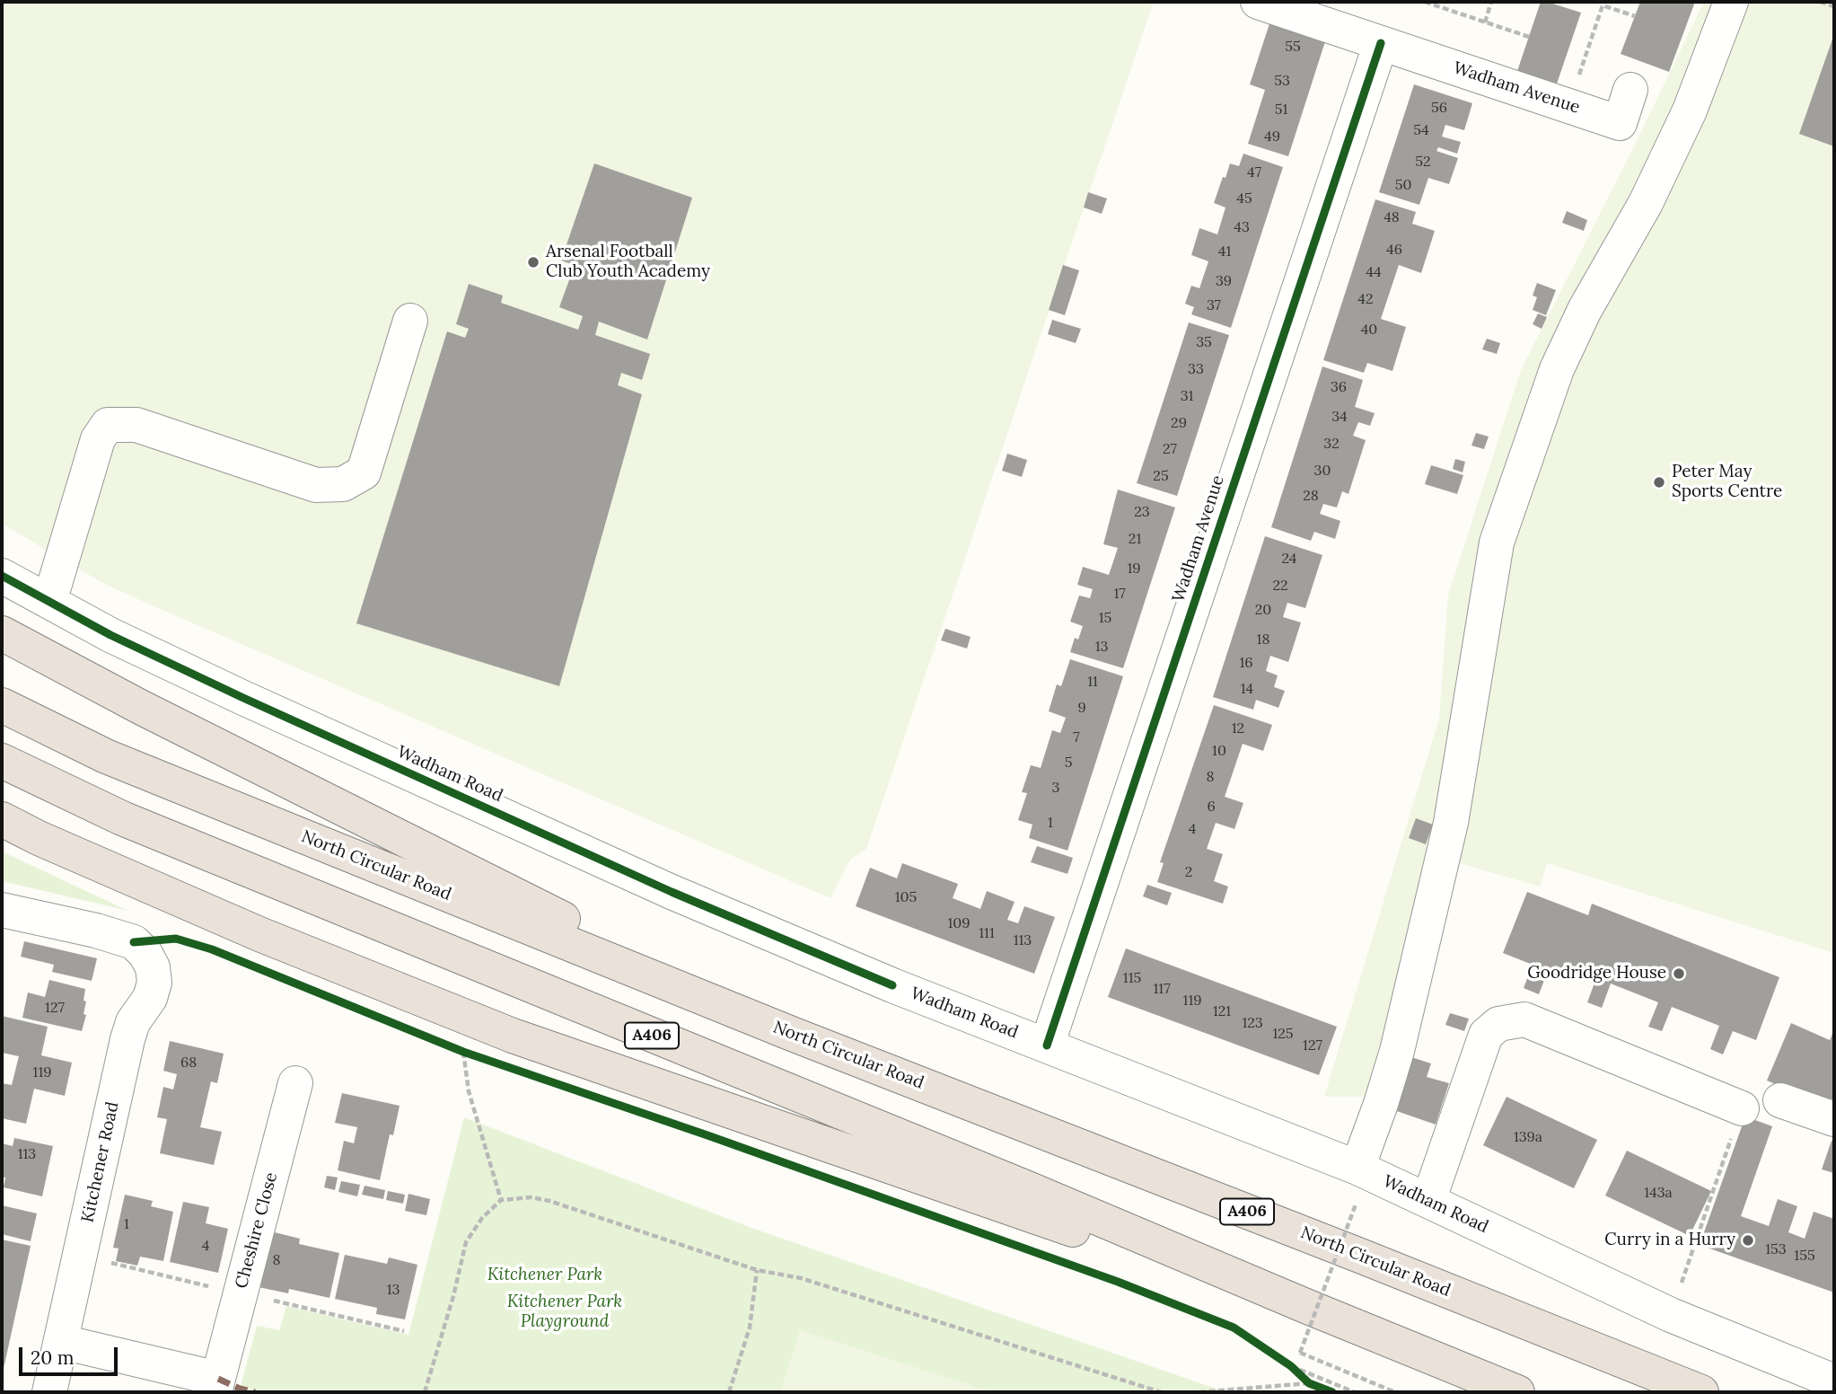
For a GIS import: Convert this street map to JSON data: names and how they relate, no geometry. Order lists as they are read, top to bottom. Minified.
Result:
{"streets":{"highway":["North Circular Road","A406"],"street":["Wadham Avenue","Wadham Road","Kitchener Road","Cheshire Close"]},"crossings":[["Wadham Avenue","Wadham Road"],["North Circular Road","A406"],["Kitchener Road","Cheshire Close"]],"parks":["Kitchener Park","Kitchener Park Playground"],"places":["Arsenal Football Club Youth Academy","Peter May Sports Centre","Goodridge House","Curry in a Hurry"],"house_numbers":["55","53","56","51","54","49","52","47","50","45","48","43","46","41","44","39","42","37","40","35","33","36","31","34","29","32","27","30","25","28","23","21","24","19","22","17","20","15","18","13","16","11","14","9","12","7","10","5","8","3","6","1","4","2","105","109","111","113","115","117","119","127","121","123","125","127","68","119","139a","113","143a","1","4","153","155","8","13"],"scale_bar":"20 m"}
